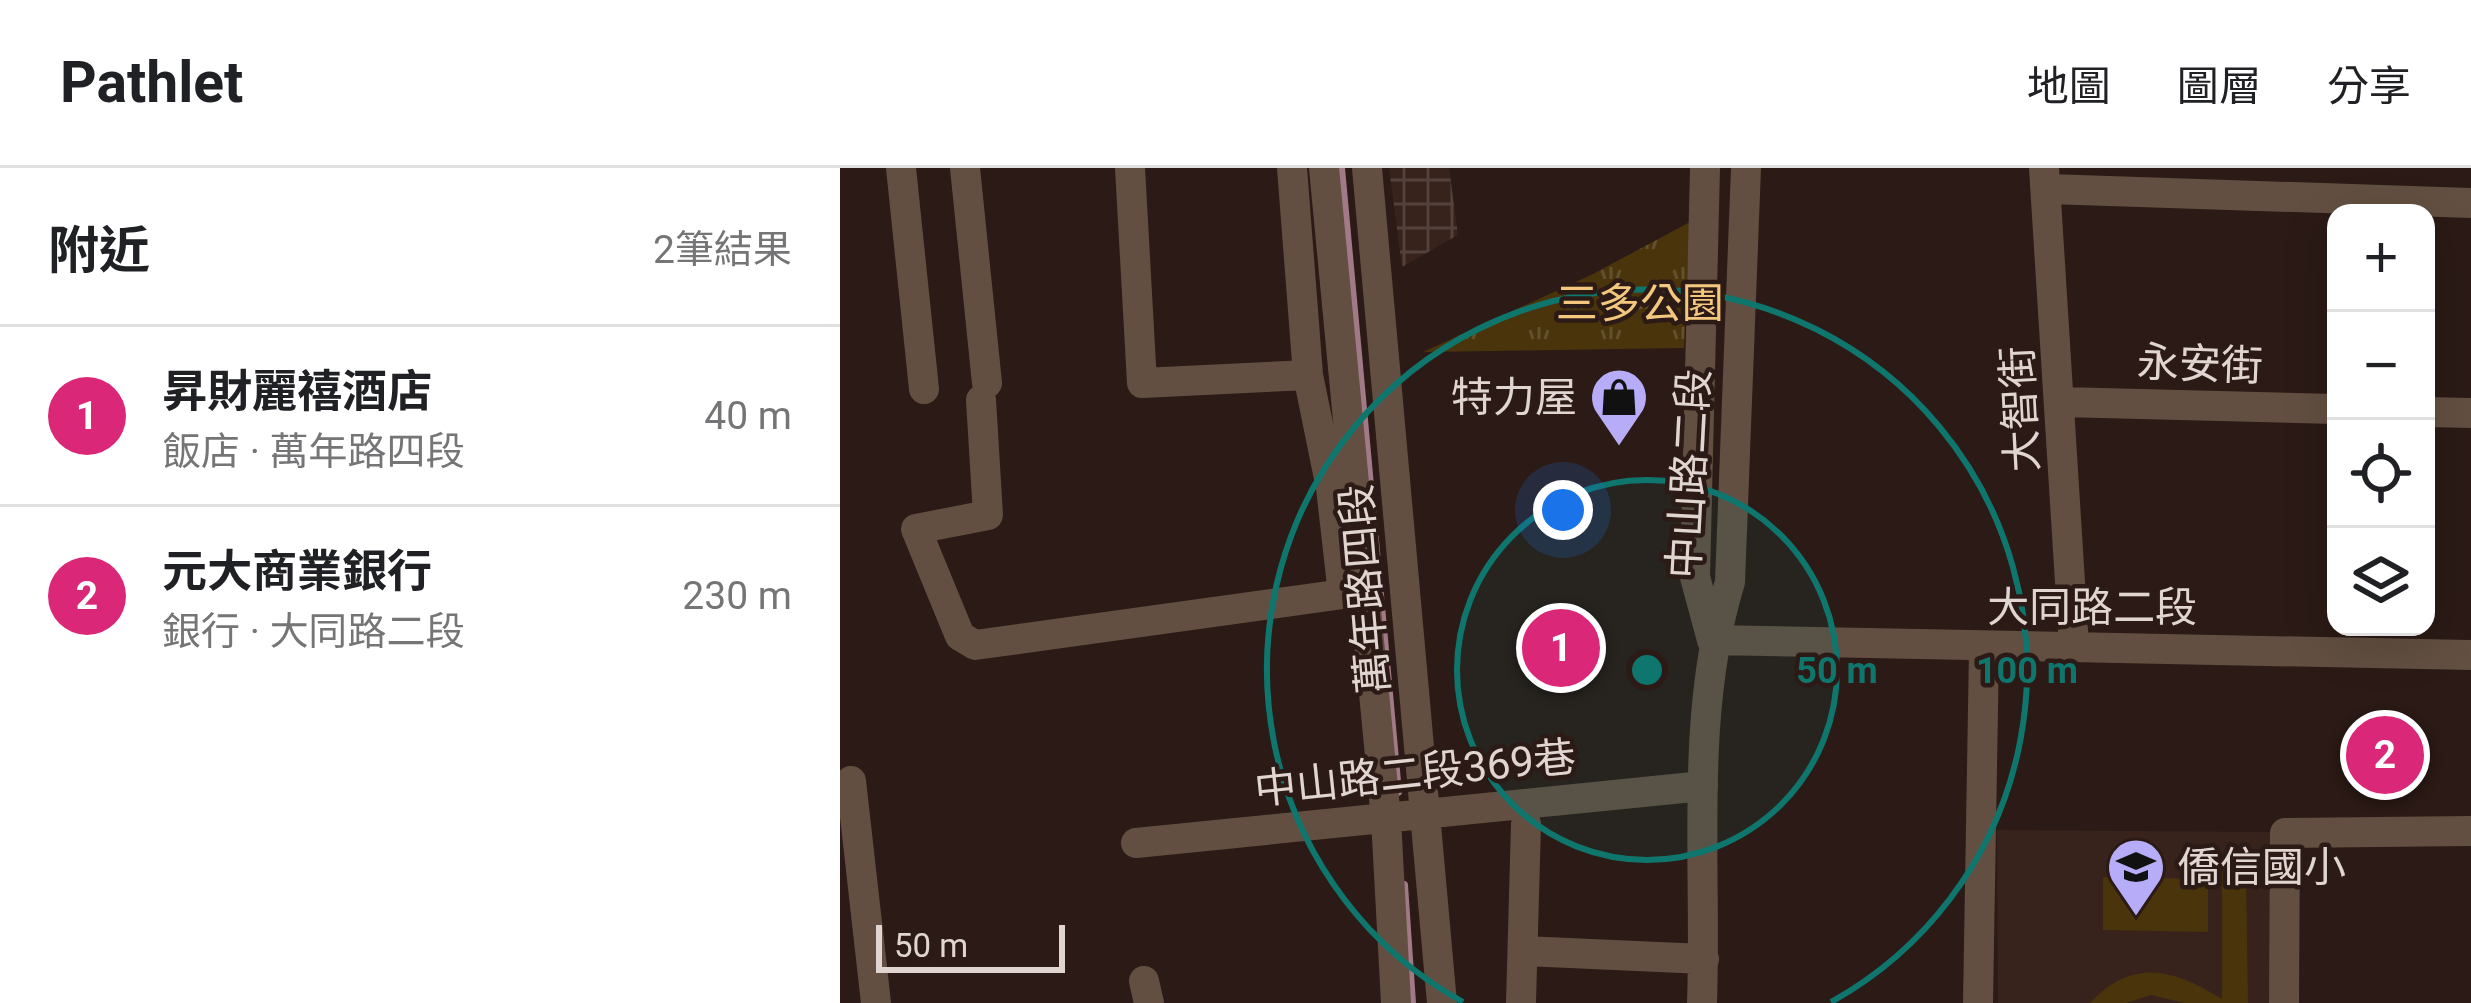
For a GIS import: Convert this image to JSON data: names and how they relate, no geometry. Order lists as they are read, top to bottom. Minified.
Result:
{"streets":{"street":["永安街","大智街","中山路二段","萬年路四段","大同路二段","中山路二段369巷"]},"crossings":[["永安街","大智街"],["大智街","大同路二段"],["中山路二段","大同路二段"],["中山路二段","中山路二段369巷"],["萬年路四段","中山路二段369巷"]],"parks":["三多公園"],"places":{"shop":["特力屋"],"school or university":["僑信國小"]},"scale_bar":"50 m","page":{"header":"Pathlet","nav":["地圖","圖層","分享"],"heading":["附近","2筆結果"],"map_buttons":["+","−"],"list":[{"mark":"1","name":"昇財麗禧酒店","note":"飯店 · 萬年路四段","value":"40 m"},{"mark":"2","name":"元大商業銀行","note":"銀行 · 大同路二段","value":"230 m"}],"pins":["1","2"],"scale":"50 m"},"rings":["50 m","100 m"]}
